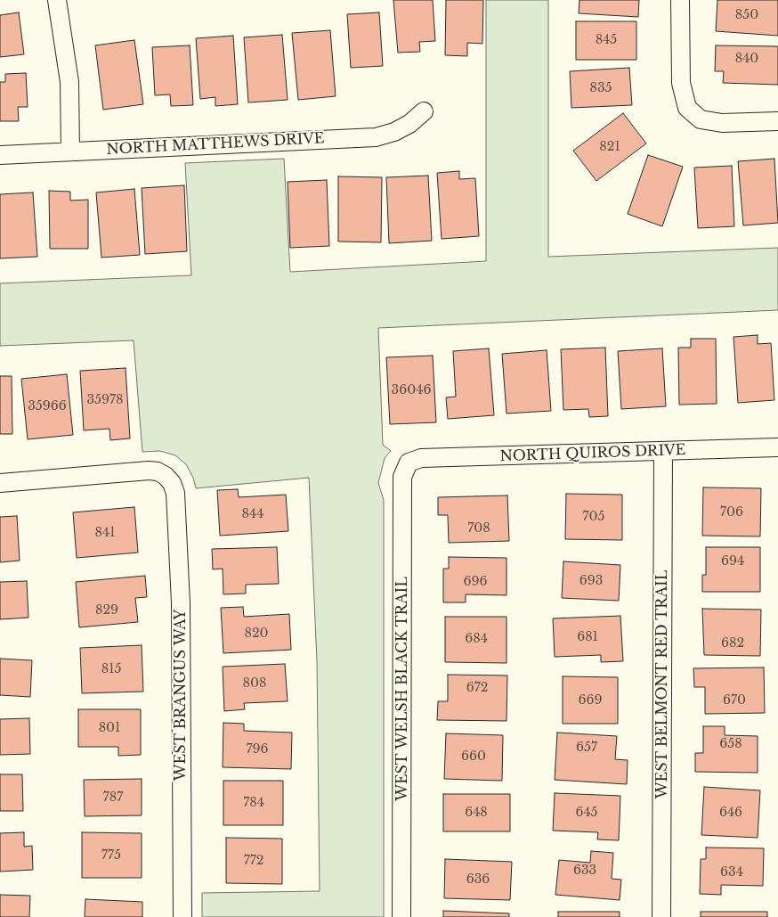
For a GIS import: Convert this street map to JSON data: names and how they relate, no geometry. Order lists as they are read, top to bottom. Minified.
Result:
{"streets":{"street":["NORTH MATTHEWS DRIVE","NORTH QUIROS DRIVE","WEST BELMONT RED TRAIL","WEST WELSH BLACK TRAIL","WEST BRANGUS WAY"]},"crossings":[["NORTH QUIROS DRIVE","WEST BELMONT RED TRAIL"],["NORTH QUIROS DRIVE","WEST WELSH BLACK TRAIL"]],"house_numbers":["850","845","840","835","821","36046","35978","35966","706","844","705","708","841","694","693","696","829","820","681","684","682","815","808","672","669","670","801","658","657","796","660","787","784","648","645","646","775","772","633","634","636"]}
